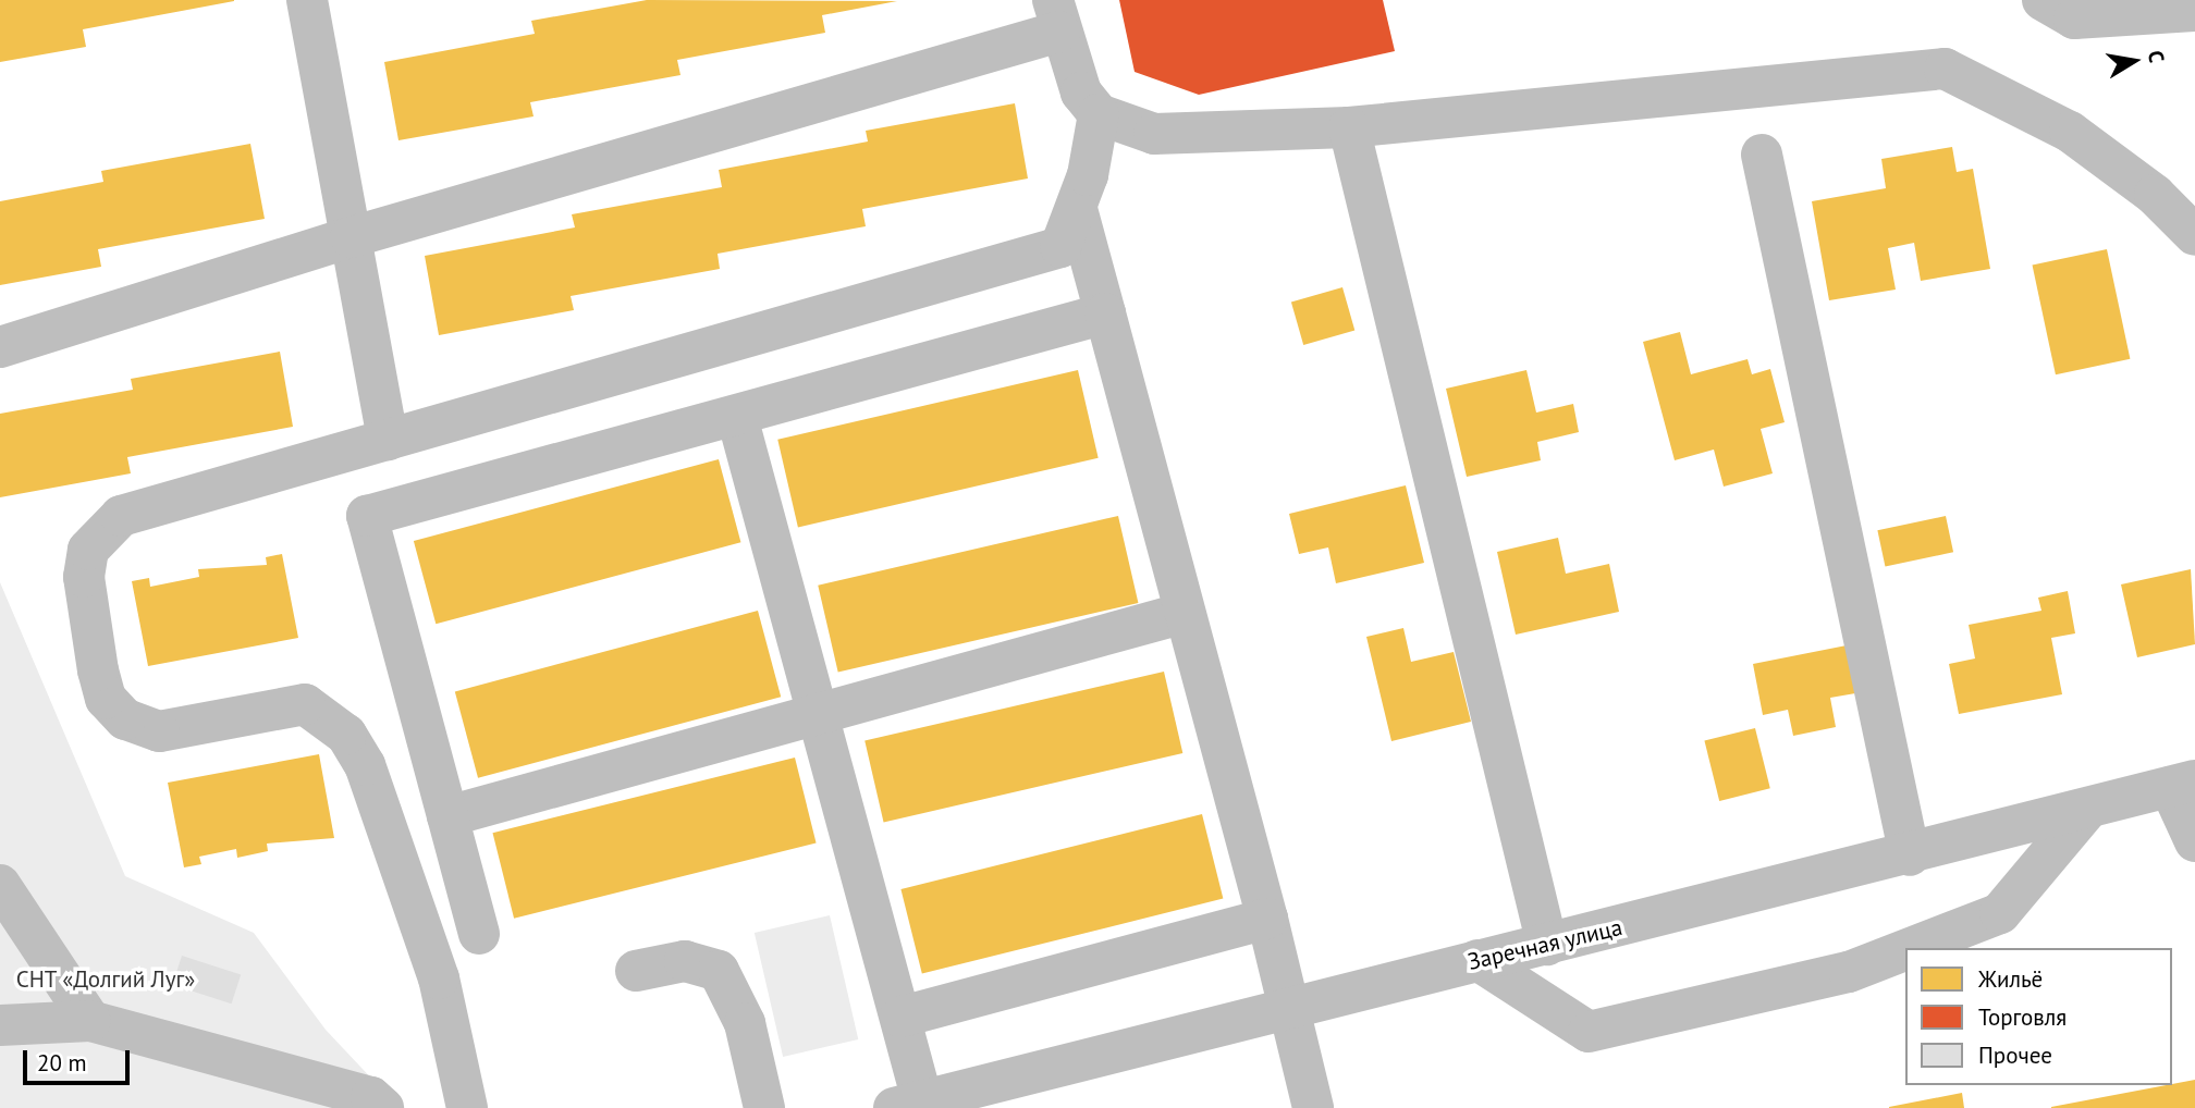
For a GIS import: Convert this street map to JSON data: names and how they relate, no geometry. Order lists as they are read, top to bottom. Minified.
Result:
{"streets":{"street":["Заречная улица"]},"parks":["СНТ «Долгий Луг»"],"legend":["Жильё","Торговля","Прочее"],"scale_bar":"20 m","north":"right"}
